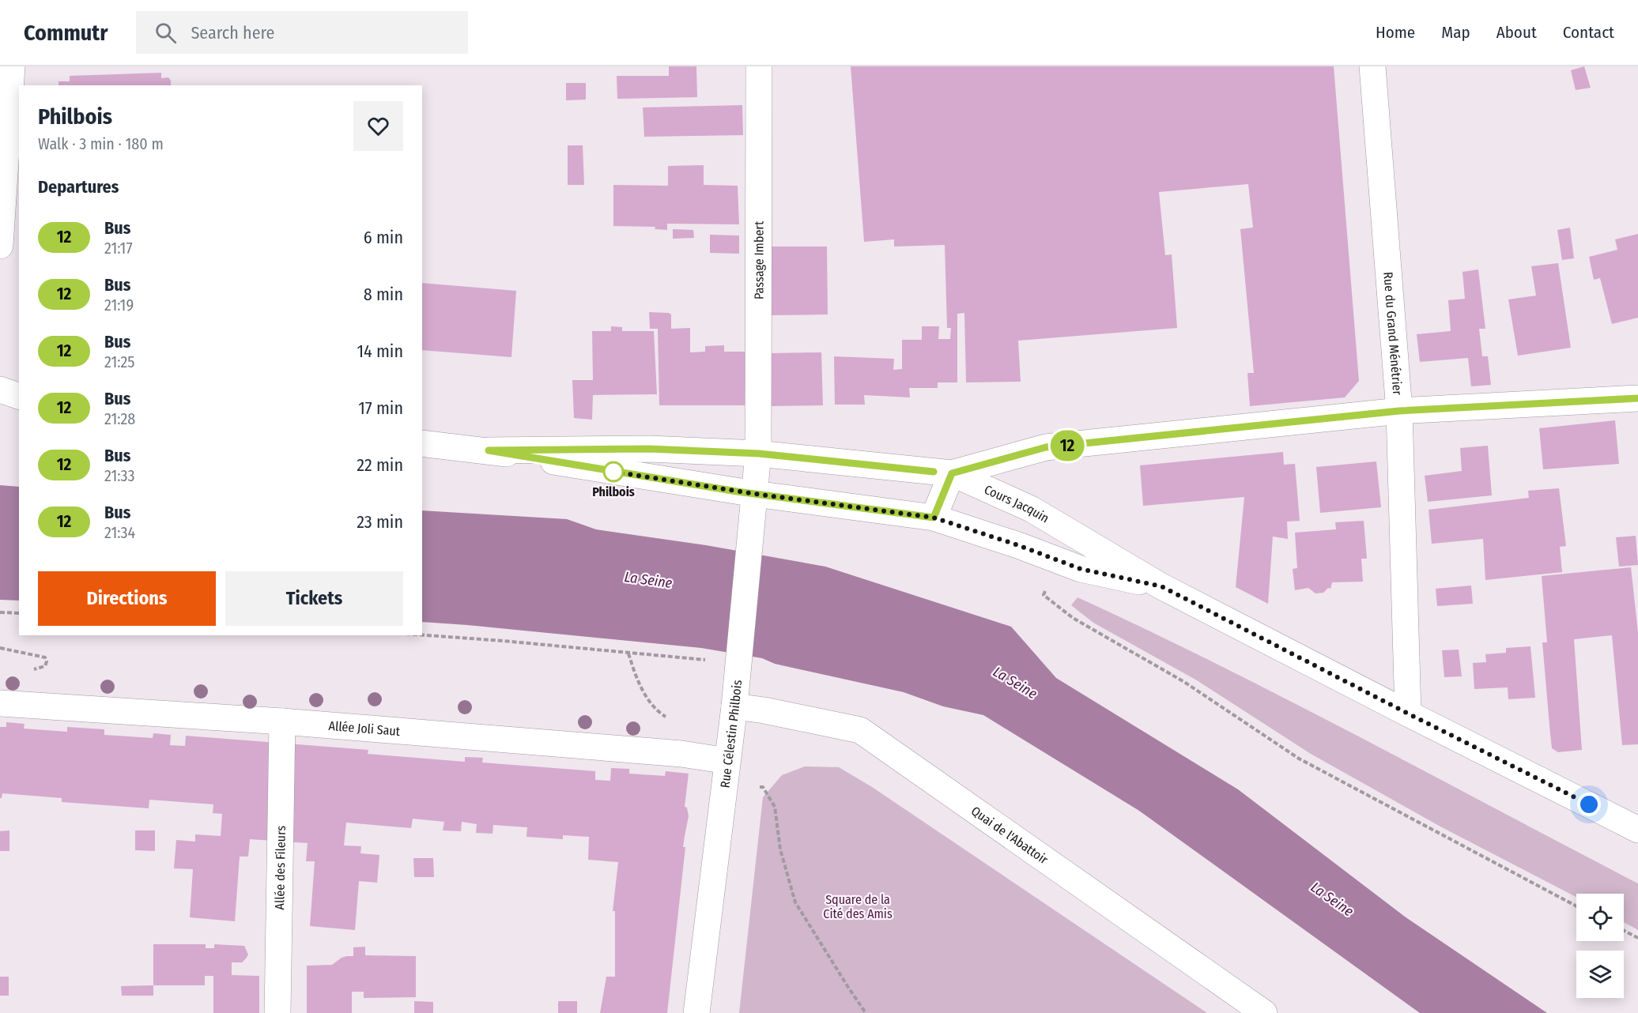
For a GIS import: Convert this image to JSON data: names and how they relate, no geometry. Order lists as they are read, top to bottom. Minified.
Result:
{"streets":{"street":["Passage Imbert","Rue du Grand Ménétrier","Cours Jacquin","Allée Joli Saut","Rue Célestin Philbois","Quai de l'Abattoir","Allée des Fileurs"]},"crossings":[["Passage Imbert","Cours Jacquin"],["Passage Imbert","Rue Célestin Philbois"],["Rue du Grand Ménétrier","Cours Jacquin"],["Cours Jacquin","Rue Célestin Philbois"],["Allée Joli Saut","Rue Célestin Philbois"],["Allée Joli Saut","Allée des Fileurs"],["Rue Célestin Philbois","Quai de l'Abattoir"]],"water":["La Seine"],"parks":["Square de la Cité des Amis"],"places":["Philbois"],"lines":["bus line 12"],"page":{"header":"Commutr","search":"Search here","nav":["Home","Map","About","Contact"],"on_map":"12","heading":[["Philbois","Walk · 3 min · 180 m"],"Departures"],"list":[{"mark":"12","name":"Bus","note":"21:17","value":"6 min"},{"mark":"12","name":"Bus","note":"21:19","value":"8 min"},{"mark":"12","name":"Bus","note":"21:25","value":"14 min"},{"mark":"12","name":"Bus","note":"21:28","value":"17 min"},{"mark":"12","name":"Bus","note":"21:33","value":"22 min"},{"mark":"12","name":"Bus","note":"21:34","value":"23 min"}],"buttons":["Directions","Tickets"]}}
